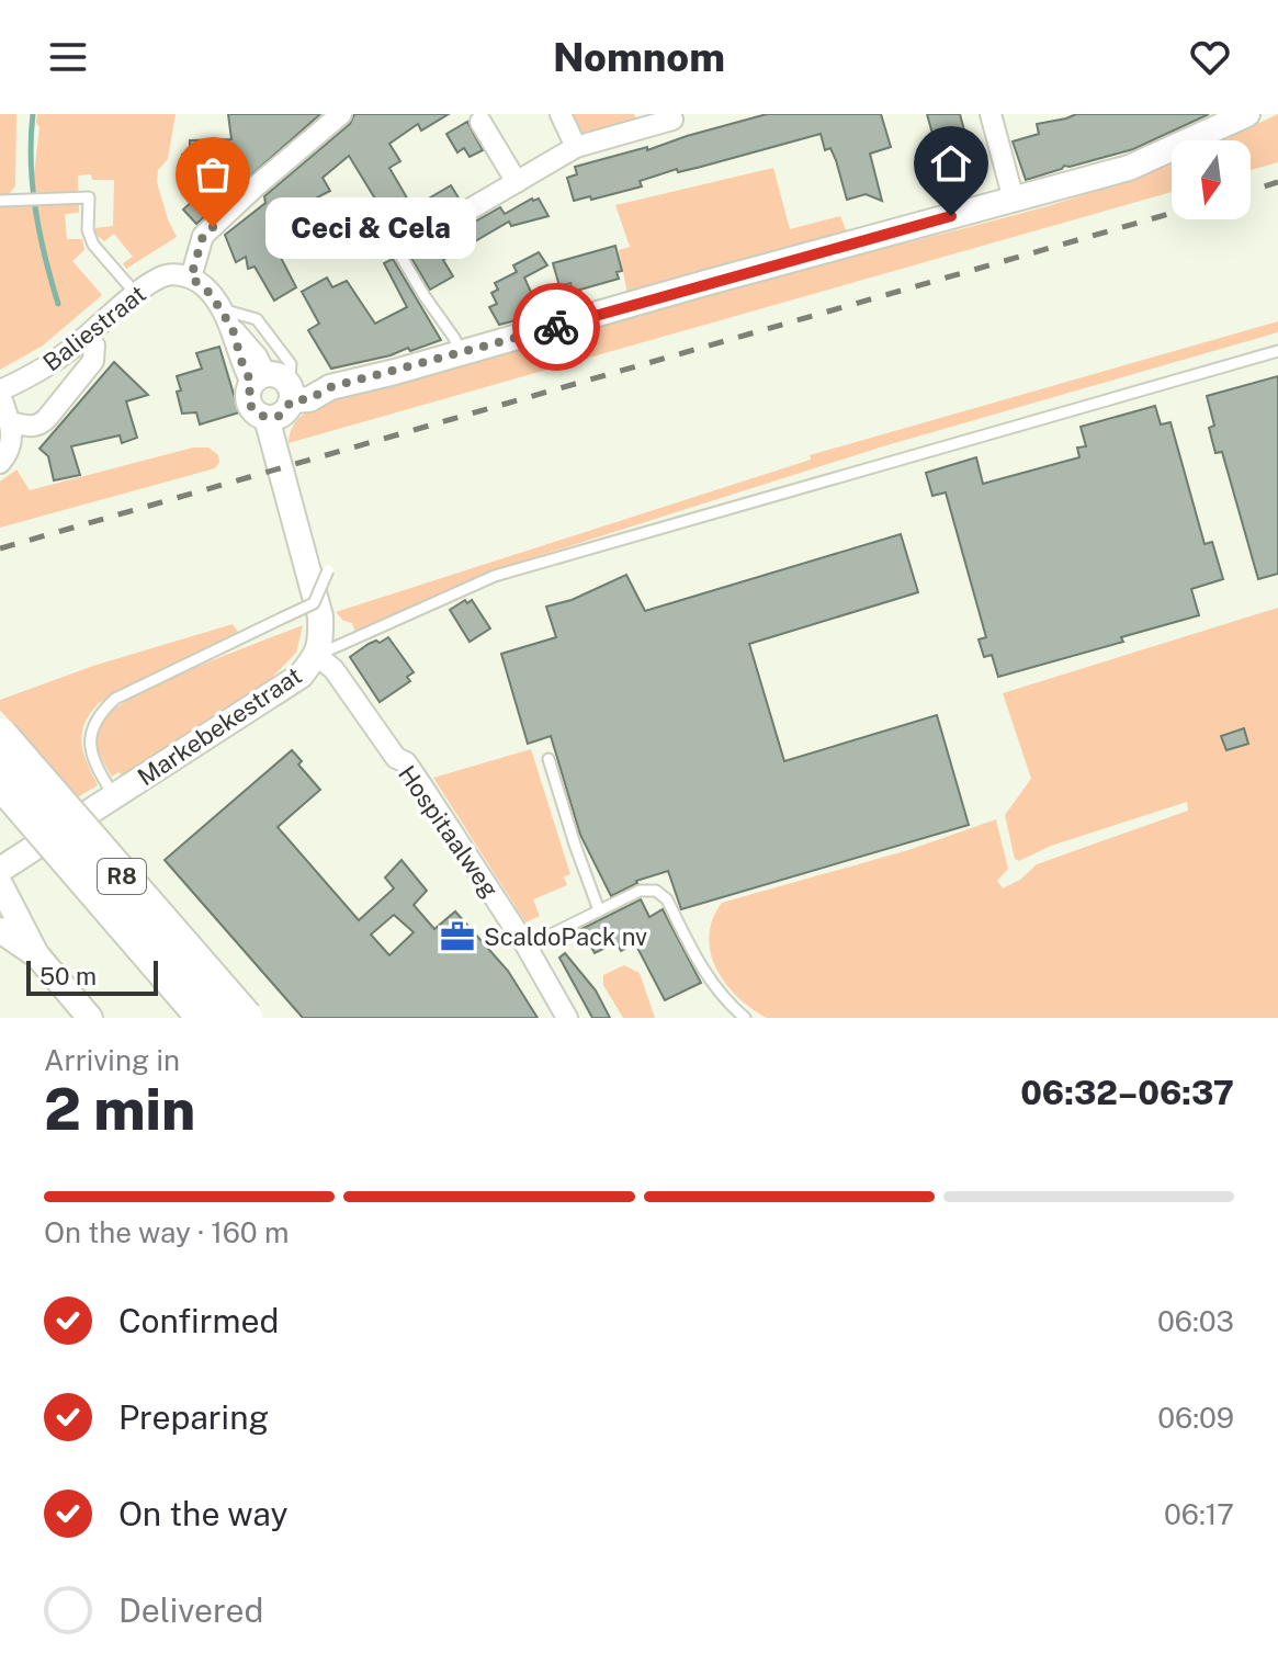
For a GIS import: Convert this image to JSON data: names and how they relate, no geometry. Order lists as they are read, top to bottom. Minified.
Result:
{"streets":{"highway":["R8"],"street":["Baliestraat","Markebekestraat","Hospitaalweg"]},"crossings":[["Markebekestraat","Hospitaalweg"]],"places":{"other":["Ceci & Cela"],"office":["ScaldoPack nv"]},"scale_bar":"50 m","north":"bottom","page":{"header":"Nomnom","bubble":"Ceci & Cela","scale":"50 m","heading":["2 min","Arriving in","06:32–06:37"],"bar":"On the way · 160 m","list":[["Confirmed","06:03"],["Preparing","06:09"],["On the way","06:17"],"Delivered"]}}
